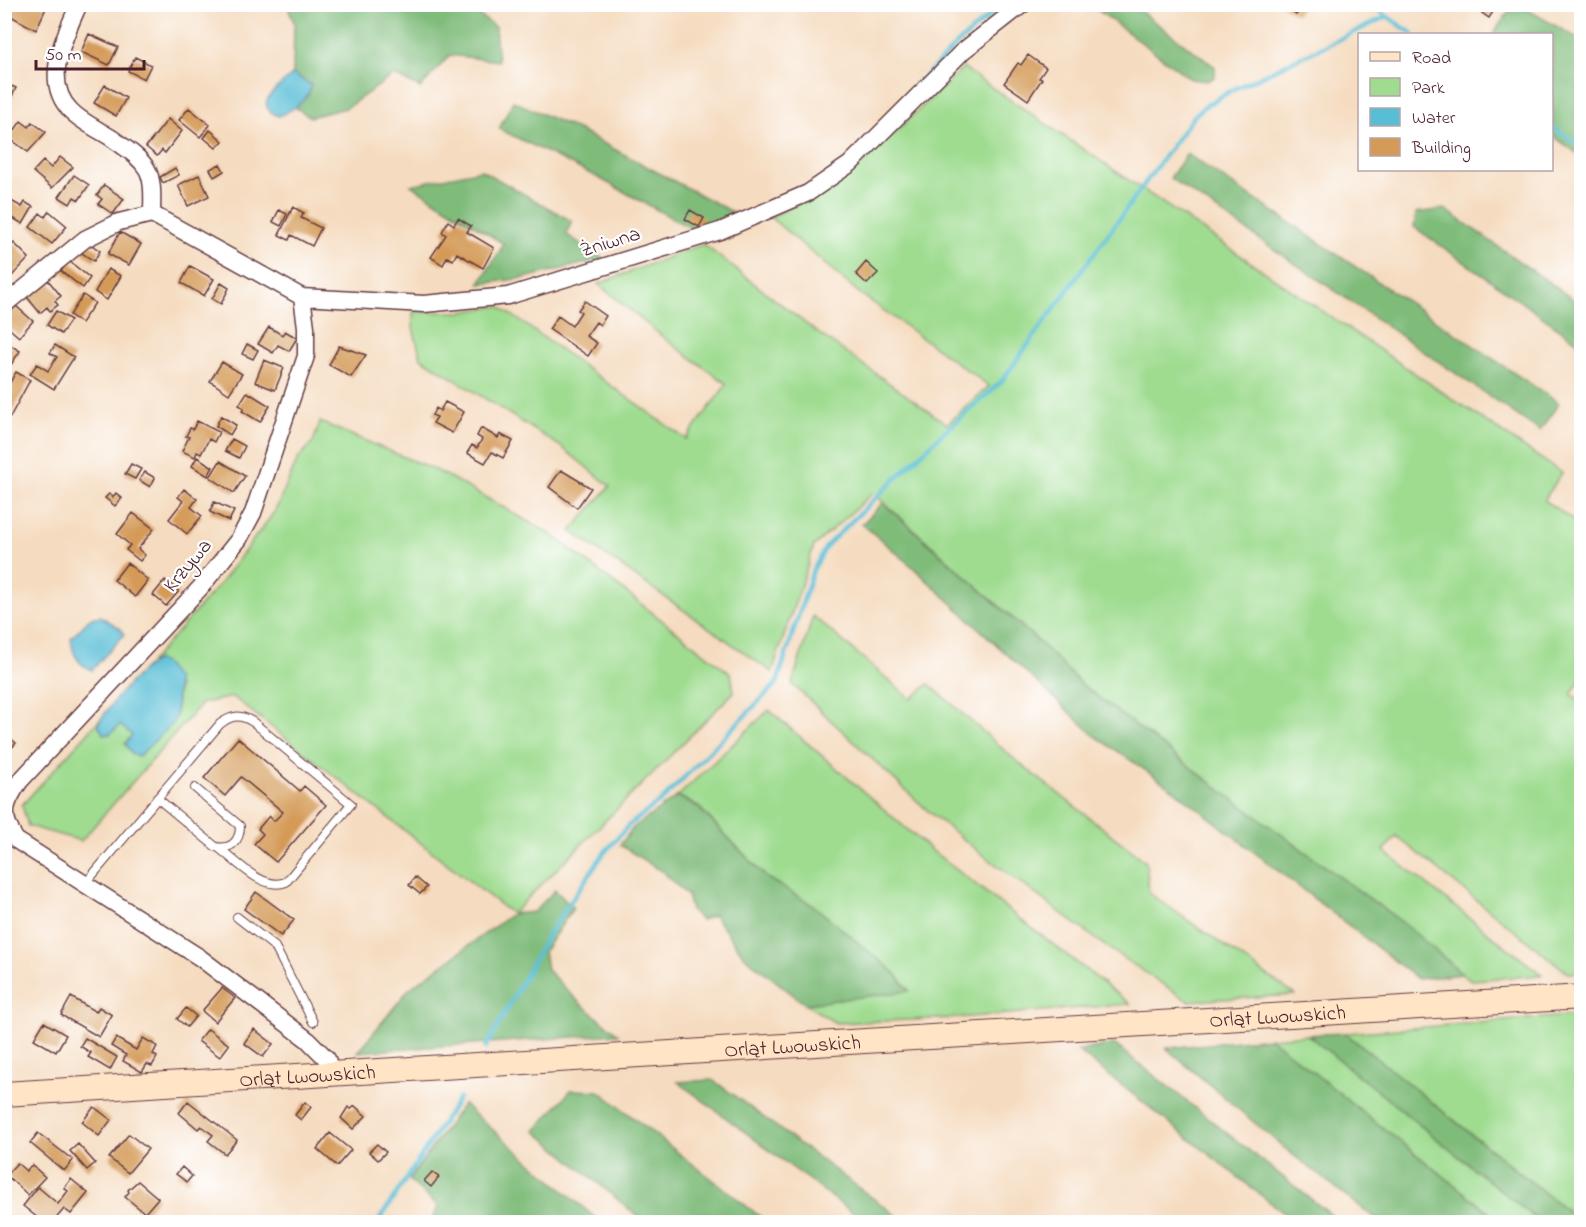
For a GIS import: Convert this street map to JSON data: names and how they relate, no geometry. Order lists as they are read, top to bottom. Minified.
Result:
{"streets":{"street":["Żniwna","Krzywa","Orląt Lwowskich"]},"crossings":[["Żniwna","Krzywa"],["Krzywa","Orląt Lwowskich"]],"legend":["Road","Park","Water","Building"],"scale_bar":"50 m"}
